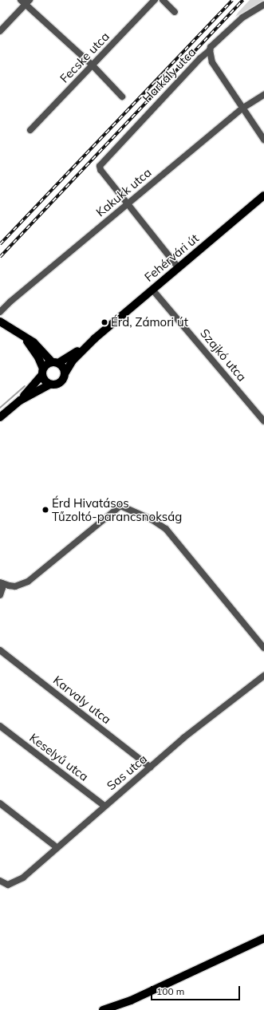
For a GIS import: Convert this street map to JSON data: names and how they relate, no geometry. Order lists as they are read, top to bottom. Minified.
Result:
{"streets":{"main road":["Fehérvári út"],"street":["Fecske utca","Harkály utca","Kakukk utca","Szajkó utca","Karvaly utca","Keselyű utca","Sas utca"]},"crossings":[["Harkály utca","Kakukk utca"],["Fehérvári út","Szajkó utca"],["Karvaly utca","Sas utca"],["Keselyű utca","Sas utca"]],"places":["Érd, Zámori út","Érd Hivatásos Tűzoltó-parancsnokság"],"scale_bar":"100 m"}
